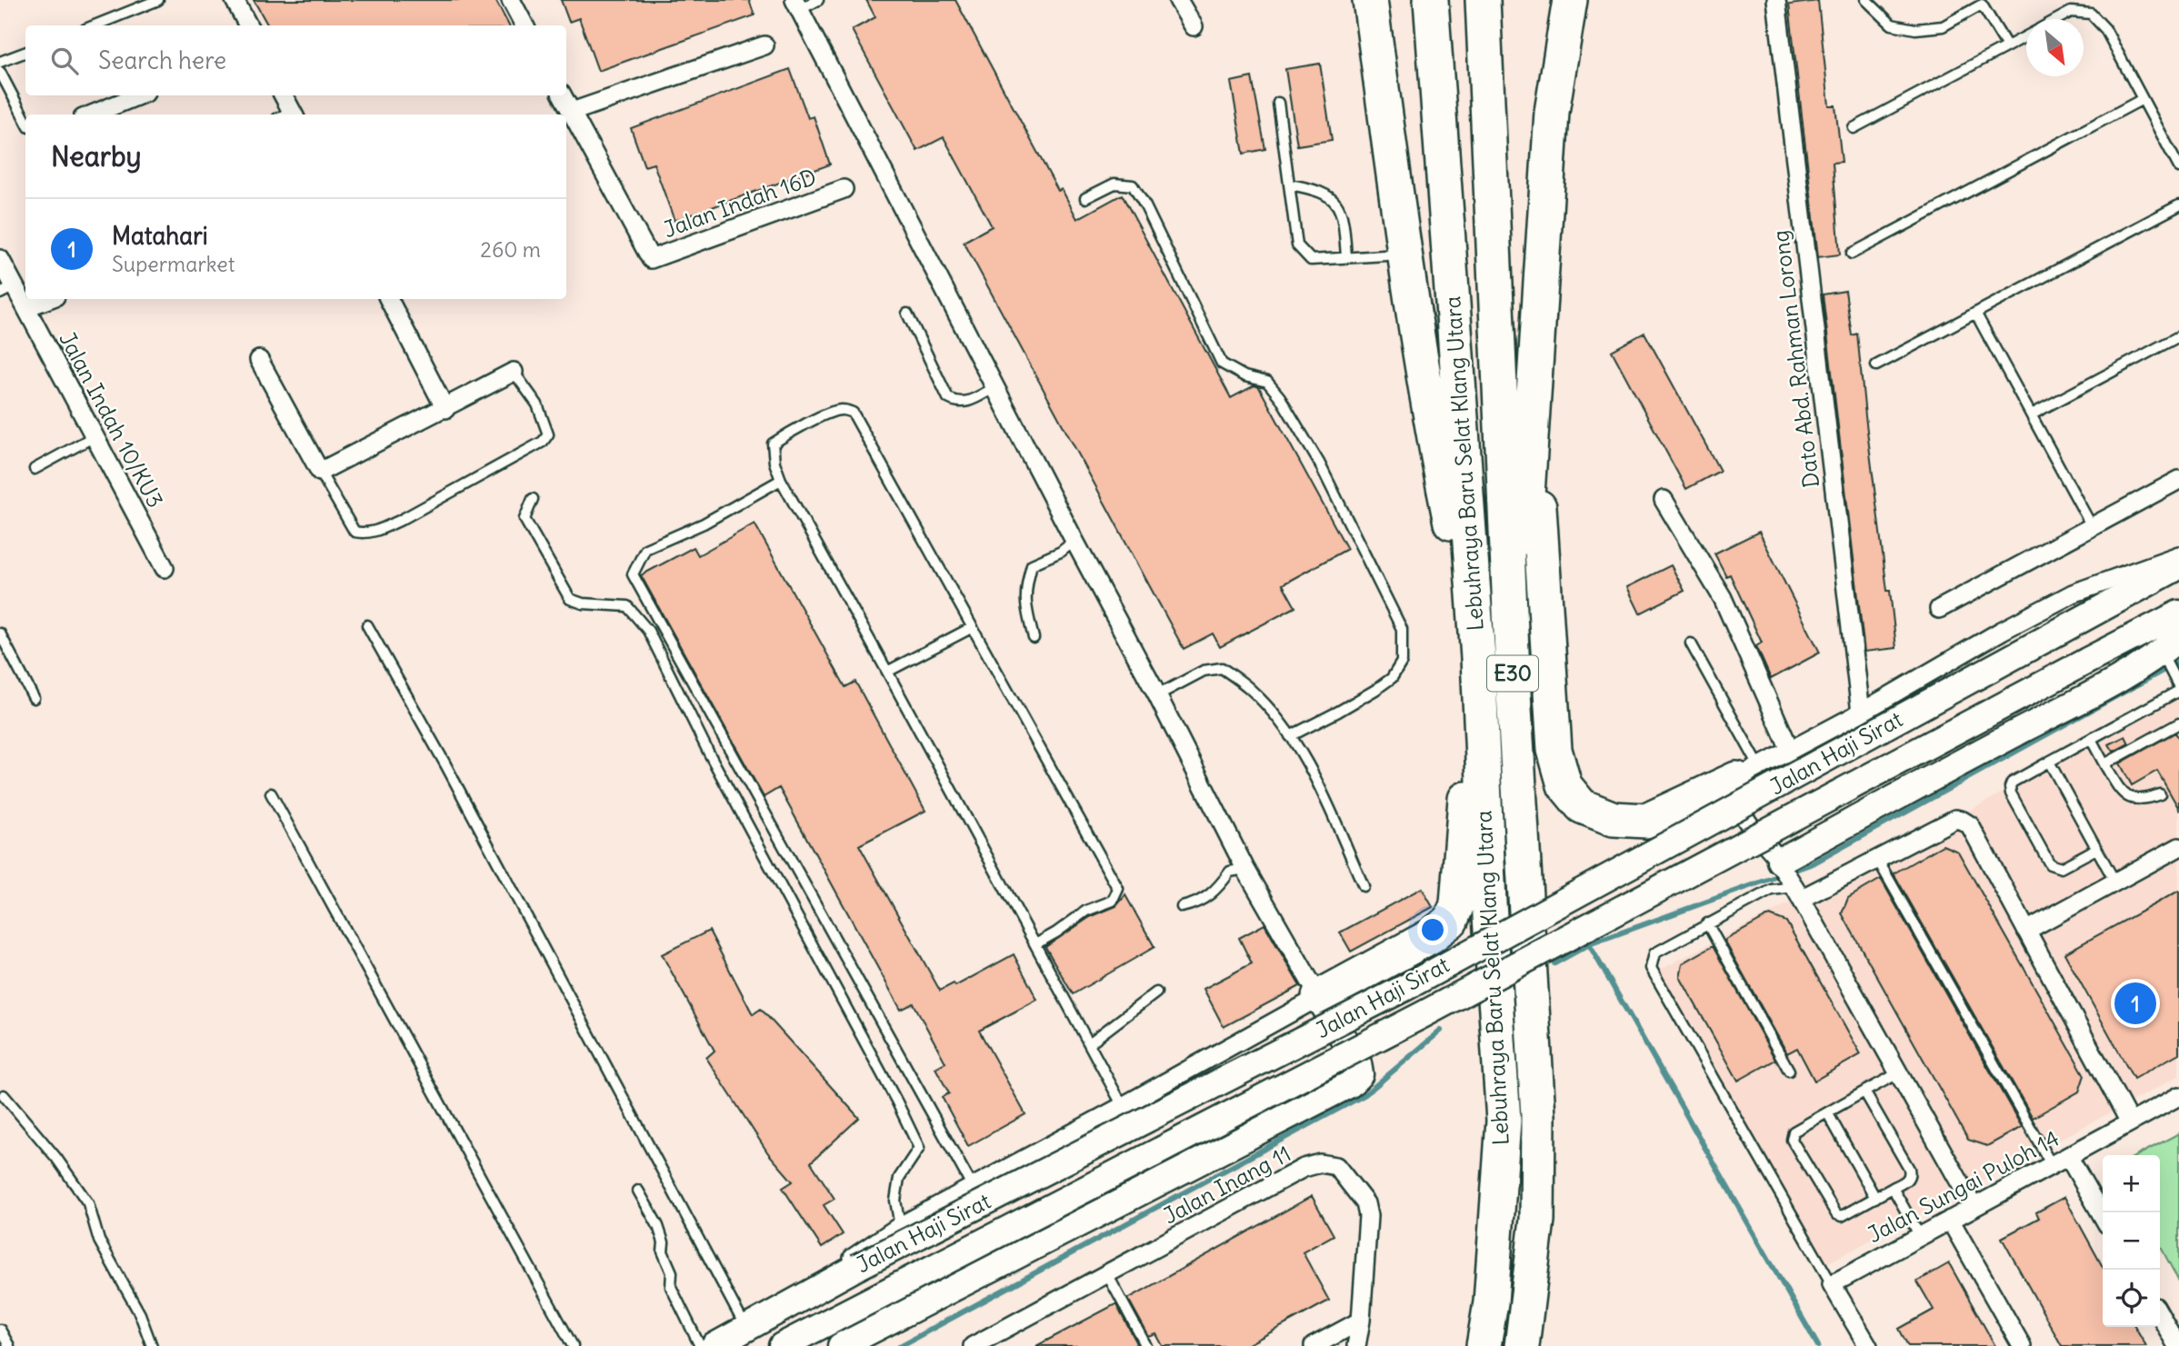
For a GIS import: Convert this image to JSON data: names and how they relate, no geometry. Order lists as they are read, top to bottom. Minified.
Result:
{"streets":{"highway":["Lebuhraya Baru Selat Klang Utara","E30"],"main road":["Jalan Haji Sirat"],"street":["Jalan Indah 16D","Dato Abd. Rahman Lorong","Jalan Indah 10/KU3","Jalan Inang 11","Jalan Sungai Puloh 14"]},"north":"bottom right","page":{"search":"Search here","heading":"Nearby","list":[{"mark":"1","name":"Matahari","note":"Supermarket","value":"260 m"}],"pins":"1","map_buttons":["+","−"]}}
